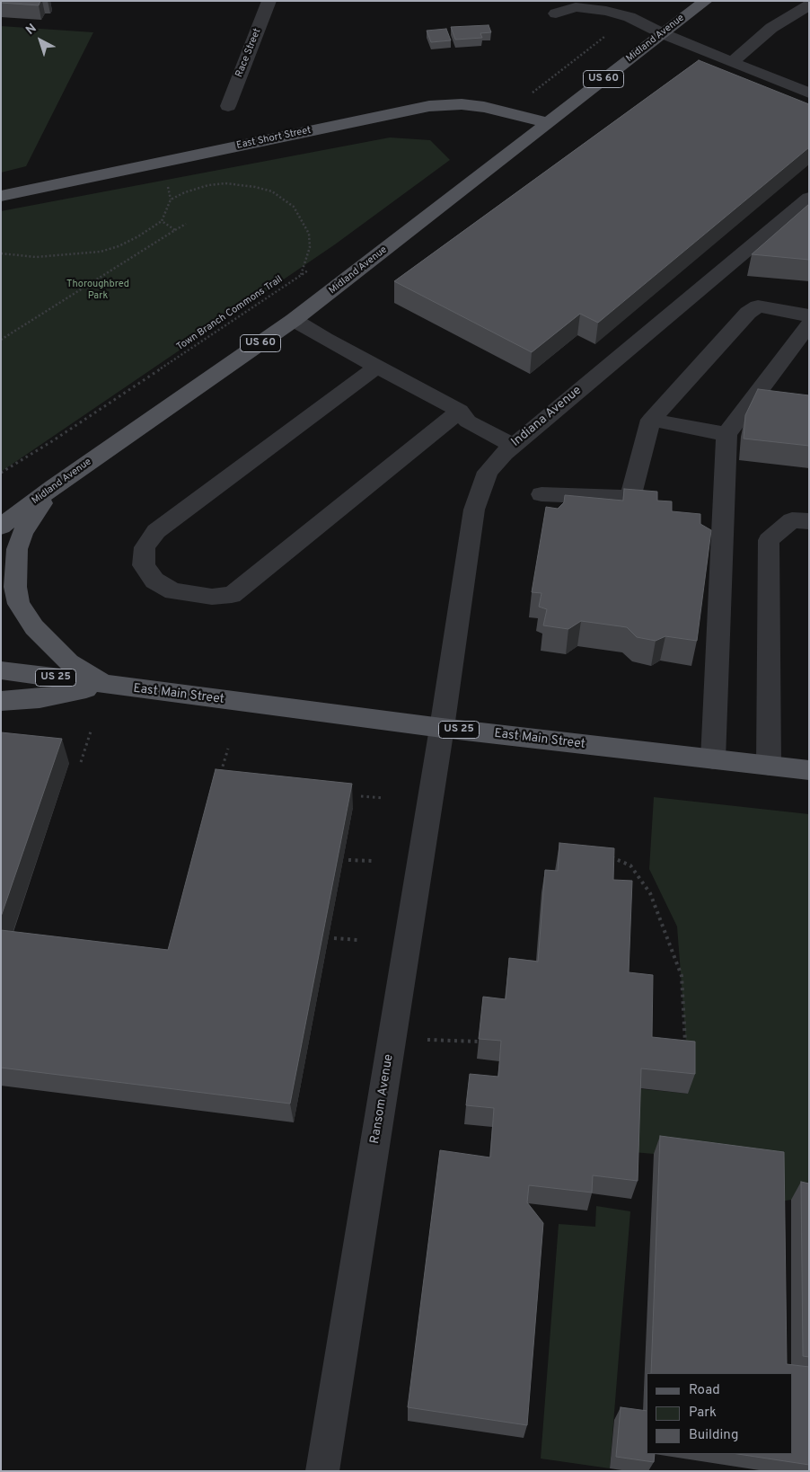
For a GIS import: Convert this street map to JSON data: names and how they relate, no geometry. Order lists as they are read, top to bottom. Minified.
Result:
{"streets":{"main road":["Midland Avenue","US 60","East Short Street","US 25","East Main Street"],"street":["Race Street","Indiana Avenue","Ransom Avenue"],"path":["Town Branch Commons Trail"]},"crossings":[["Midland Avenue","East Short Street"],["Midland Avenue","East Main Street"],["Indiana Avenue","East Main Street"],["Indiana Avenue","Ransom Avenue"],["East Main Street","Ransom Avenue"]],"parks":["Thoroughbred Park"],"legend":["Road","Park","Building"],"north":"top left"}
